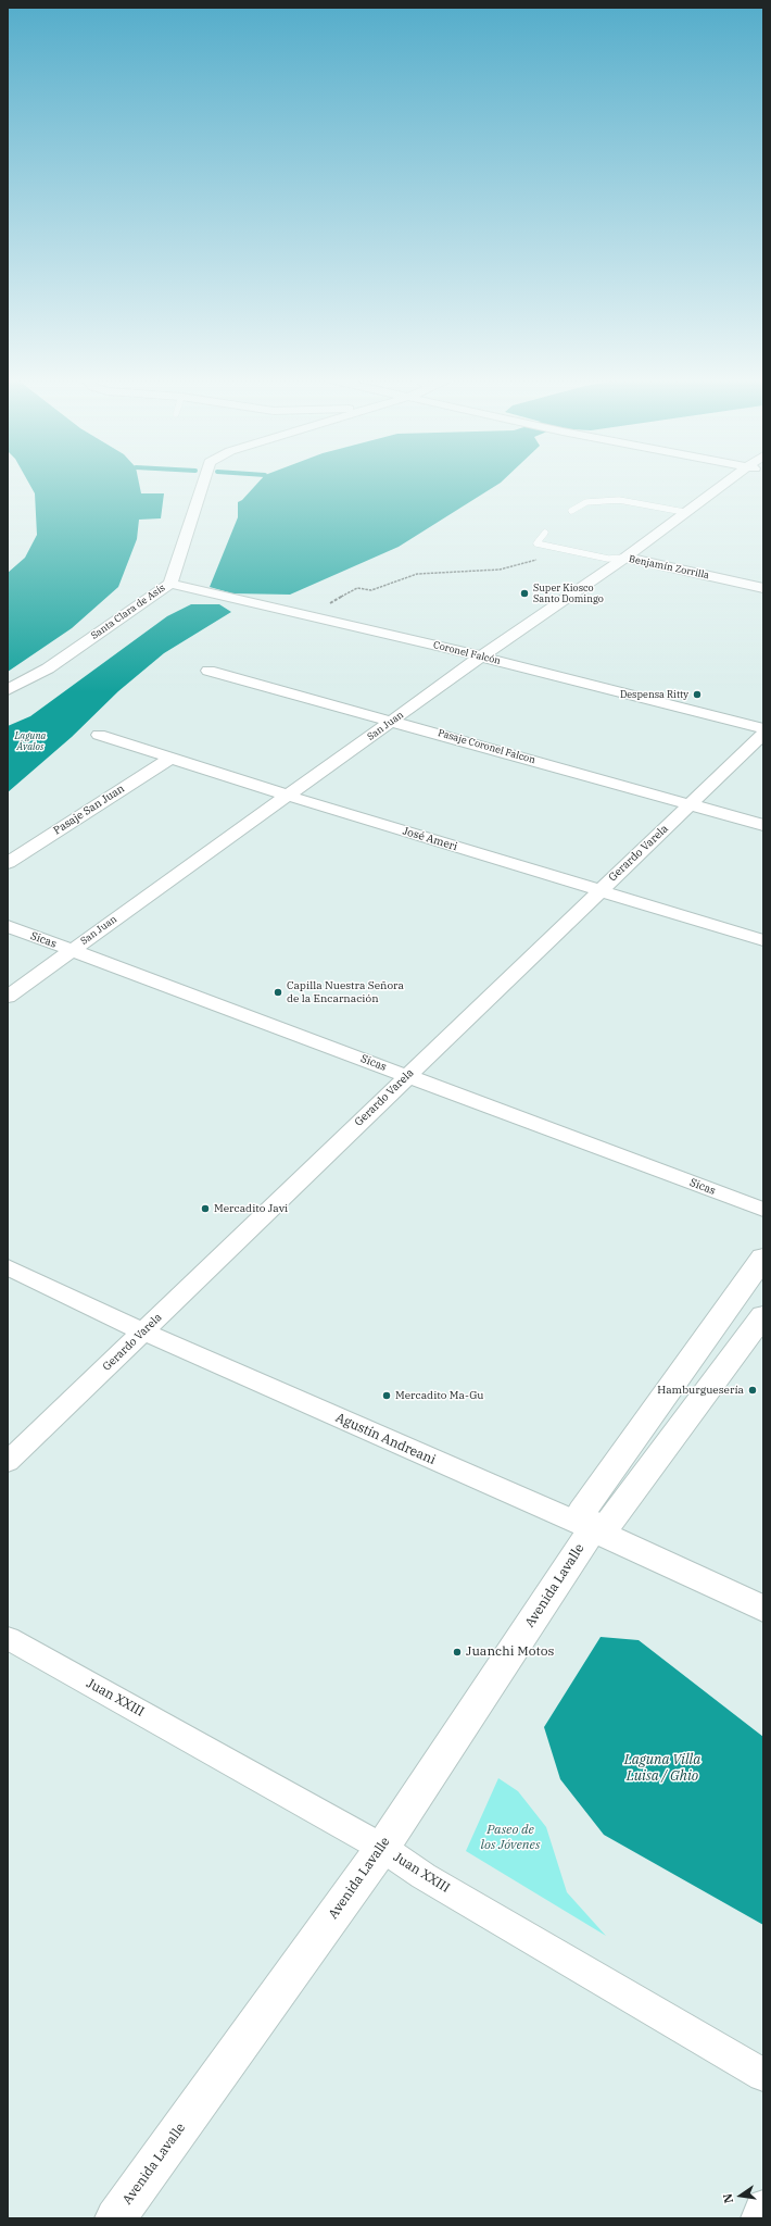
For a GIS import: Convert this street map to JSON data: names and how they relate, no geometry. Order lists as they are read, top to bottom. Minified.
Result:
{"streets":{"street":["Benjamín Zorrilla","Santa Clara de Asís","Coronel Falcón","San Juan","Pasaje Coronel Falcon","Pasaje San Juan","José Ameri","Gerardo Varela","Sicas","Agustín Andreani","Avenida Lavalle","Juan XXIII"]},"crossings":[["Benjamín Zorrilla","San Juan"],["Santa Clara de Asís","Coronel Falcón"],["Coronel Falcón","San Juan"],["San Juan","Pasaje Coronel Falcon"],["San Juan","José Ameri"],["San Juan","Sicas"],["Pasaje Coronel Falcon","Gerardo Varela"],["Pasaje San Juan","José Ameri"],["José Ameri","Gerardo Varela"],["Gerardo Varela","Sicas"],["Gerardo Varela","Agustín Andreani"],["Agustín Andreani","Avenida Lavalle"],["Avenida Lavalle","Juan XXIII"]],"water":["Laguna Ávalos","Laguna Villa Luisa / Ghio"],"parks":["Paseo de los Jóvenes"],"places":["Super Kiosco Santo Domingo","Despensa Ritty","Capilla Nuestra Señora de la Encarnación","Mercadito Javi","Hamburguesería","Mercadito Ma-Gu","Juanchi Motos"],"north":"left"}
